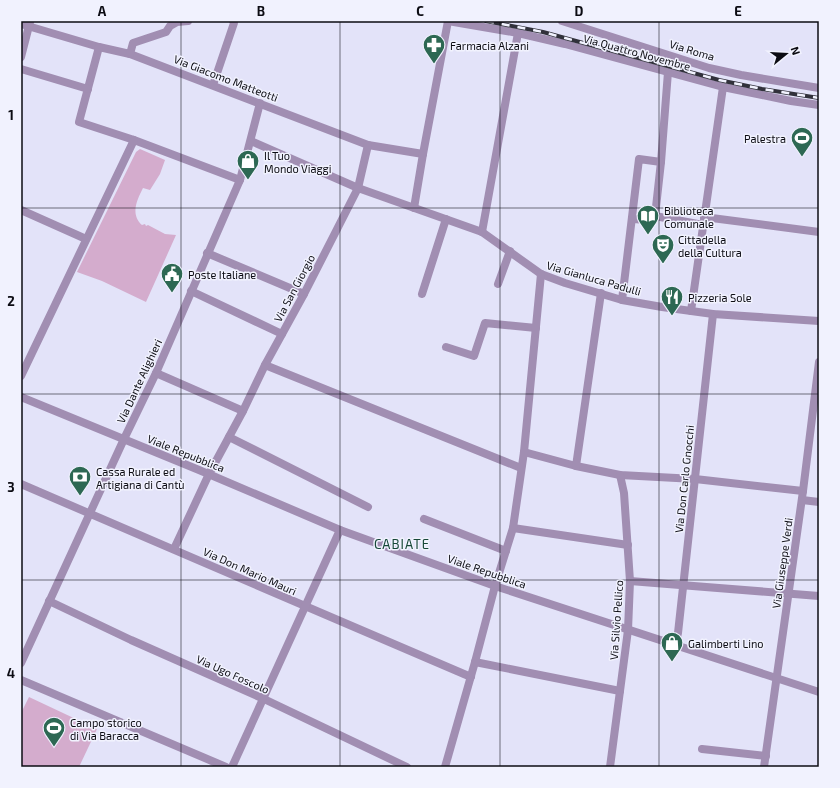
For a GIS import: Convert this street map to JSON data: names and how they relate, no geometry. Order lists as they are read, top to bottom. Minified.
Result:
{"streets":{"street":["Via Roma","Via Quattro Novembre","Via Giacomo Matteotti","Via Gianluca Padulli","Via San Giorgio","Via Dante Alighieri","Viale Repubblica","Via Don Carlo Gnocchi","Via Giuseppe Verdi","Via Don Mario Mauri","Via Silvio Pellico","Via Ugo Foscolo"]},"crossings":[["Via Giacomo Matteotti","Via San Giorgio"],["Via Giacomo Matteotti","Via Dante Alighieri"],["Via Gianluca Padulli","Via San Giorgio"],["Via Gianluca Padulli","Via Dante Alighieri"],["Via Gianluca Padulli","Via Don Carlo Gnocchi"],["Via San Giorgio","Viale Repubblica"],["Via San Giorgio","Via Don Mario Mauri"],["Via Dante Alighieri","Viale Repubblica"],["Via Dante Alighieri","Via Don Mario Mauri"],["Via Dante Alighieri","Via Ugo Foscolo"],["Viale Repubblica","Via Don Carlo Gnocchi"],["Viale Repubblica","Via Giuseppe Verdi"],["Viale Repubblica","Via Silvio Pellico"]],"districts":["CABIATE"],"places":{"pharmacy":["Farmacia Alzani"],"sports":["Palestra","Campo storico di Via Baracca"],"shop":["Il Tuo Mondo Viaggi","Galimberti Lino"],"library":["Biblioteca Comunale"],"theatre":["Cittadella della Cultura"],"public building":["Poste Italiane"],"restaurant":["Pizzeria Sole"],"bank":["Cassa Rurale ed Artigiana di Cantù"]},"north":"right","grid":{"columns":["A","B","C","D","E"],"rows":["1","2","3","4"]}}
